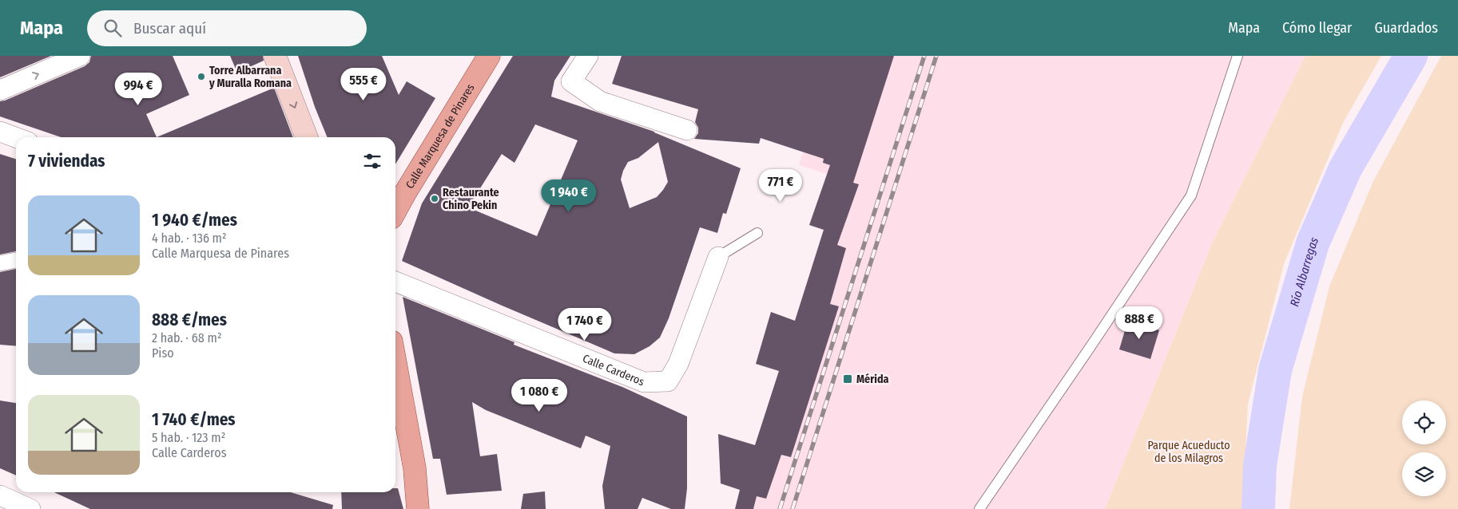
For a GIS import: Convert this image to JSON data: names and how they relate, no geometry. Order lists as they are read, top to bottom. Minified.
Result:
{"streets":{"main road":["Calle Marquesa de Pinares"],"street":["Calle Carderos"]},"water":["Río Albarregas"],"parks":["Parque Acueducto de los Milagros"],"places":{"other":["Torre Albarrana y Muralla Romana","Restaurante Chino Pekin"],"transit":["Mérida"]},"page":{"header":"Mapa","search":"Buscar aquí","nav":["Mapa","Cómo llegar","Guardados"],"price":["555 €","994 €","771 €","1 940 €","888 €","1 740 €","1 080 €"],"heading":"7 viviendas","list":[{"name":"1 940 €/mes","note":"4 hab. · 136 m² · Calle Marquesa de Pinares"},{"name":"888 €/mes","note":"2 hab. · 68 m² · Piso"},{"name":"1 740 €/mes","note":"5 hab. · 123 m² · Calle Carderos"}]}}
